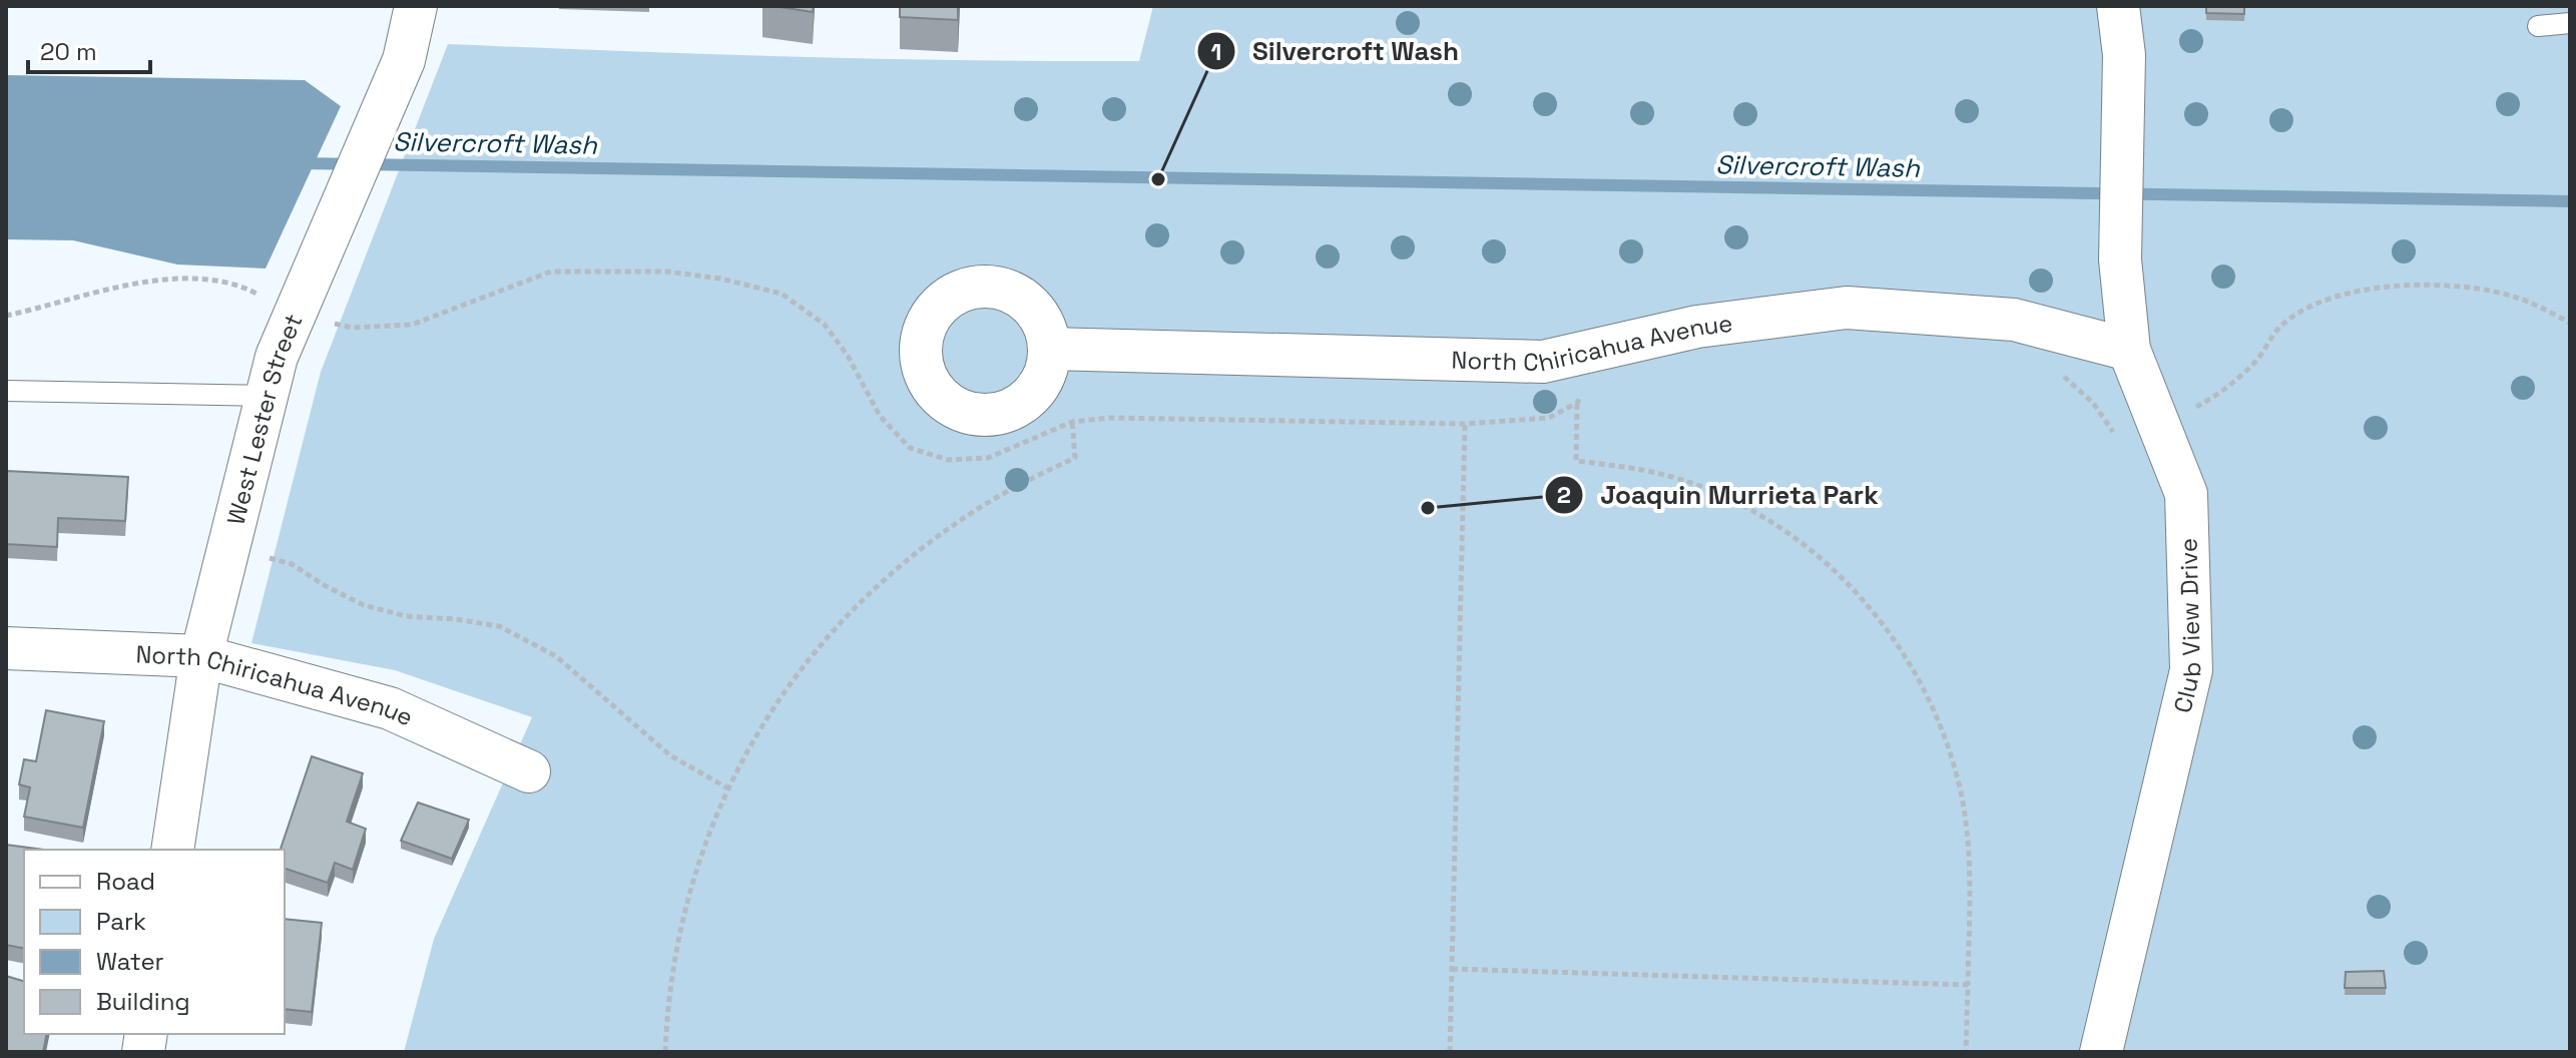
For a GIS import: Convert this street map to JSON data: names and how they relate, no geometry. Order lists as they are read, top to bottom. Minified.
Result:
{"streets":{"street":["North Chiricahua Avenue","West Lester Street","Club View Drive"]},"crossings":[["North Chiricahua Avenue","West Lester Street"],["North Chiricahua Avenue","Club View Drive"]],"water":["Silvercroft Wash"],"places":["Silvercroft Wash","Joaquin Murrieta Park"],"legend":["Road","Park","Water","Building"],"scale_bar":"20 m"}
